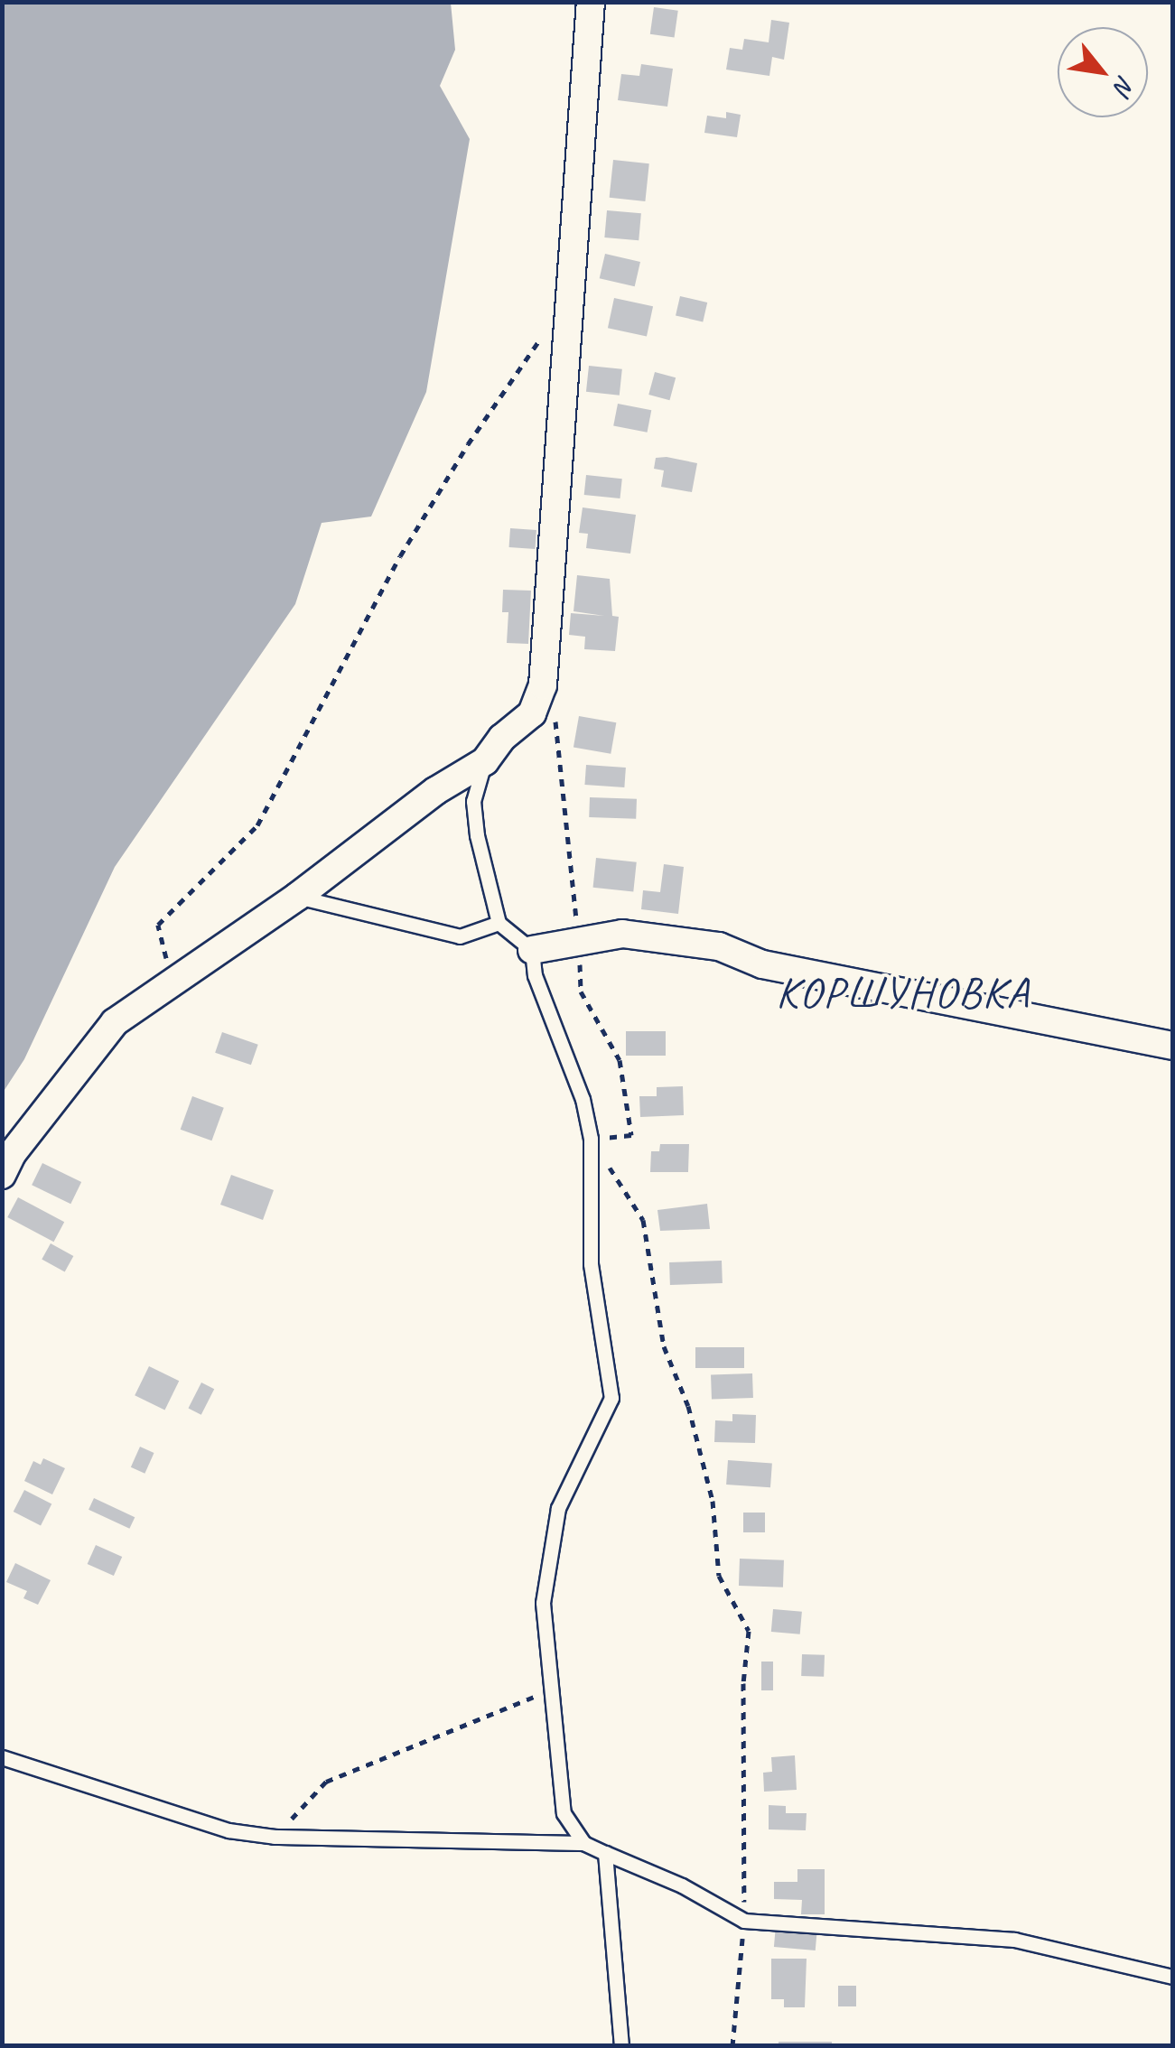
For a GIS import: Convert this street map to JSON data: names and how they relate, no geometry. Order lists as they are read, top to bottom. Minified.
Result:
{"districts":["КОРШУНОВКА"],"north":"bottom right"}
